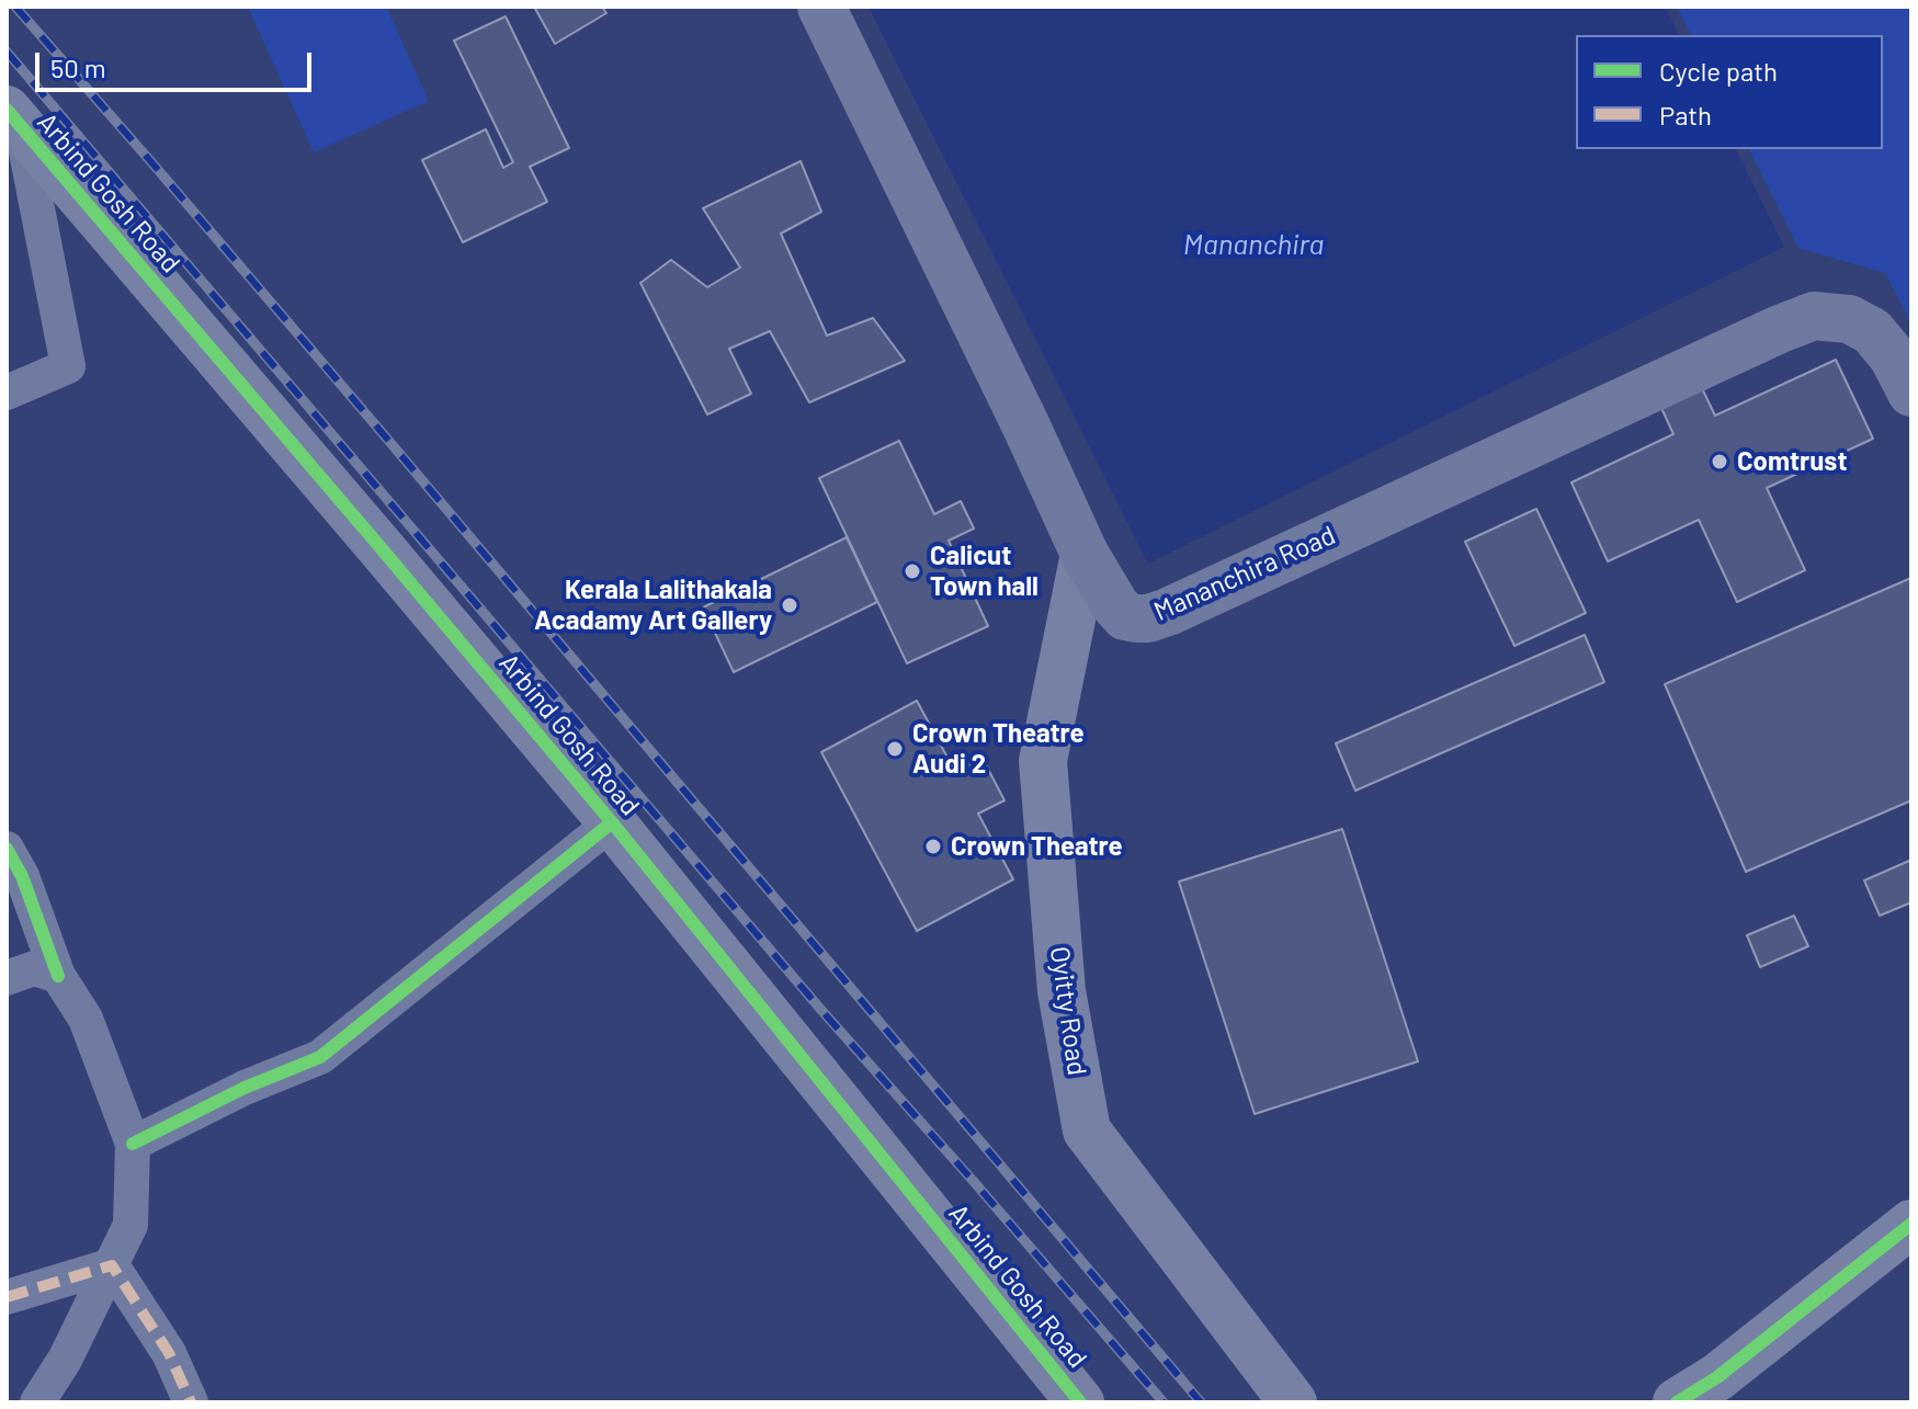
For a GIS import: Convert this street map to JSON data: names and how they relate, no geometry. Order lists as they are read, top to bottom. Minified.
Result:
{"streets":{"main road":["Mananchira Road"],"street":["Arbind Gosh Road","Oyitty Road"]},"crossings":[["Mananchira Road","Oyitty Road"]],"water":["Mananchira"],"places":["Comtrust","Calicut Town hall","Kerala Lalithakala Acadamy Art Gallery","Crown Theatre Audi 2","Crown Theatre"],"legend":["Cycle path","Path"],"scale_bar":"50 m"}
